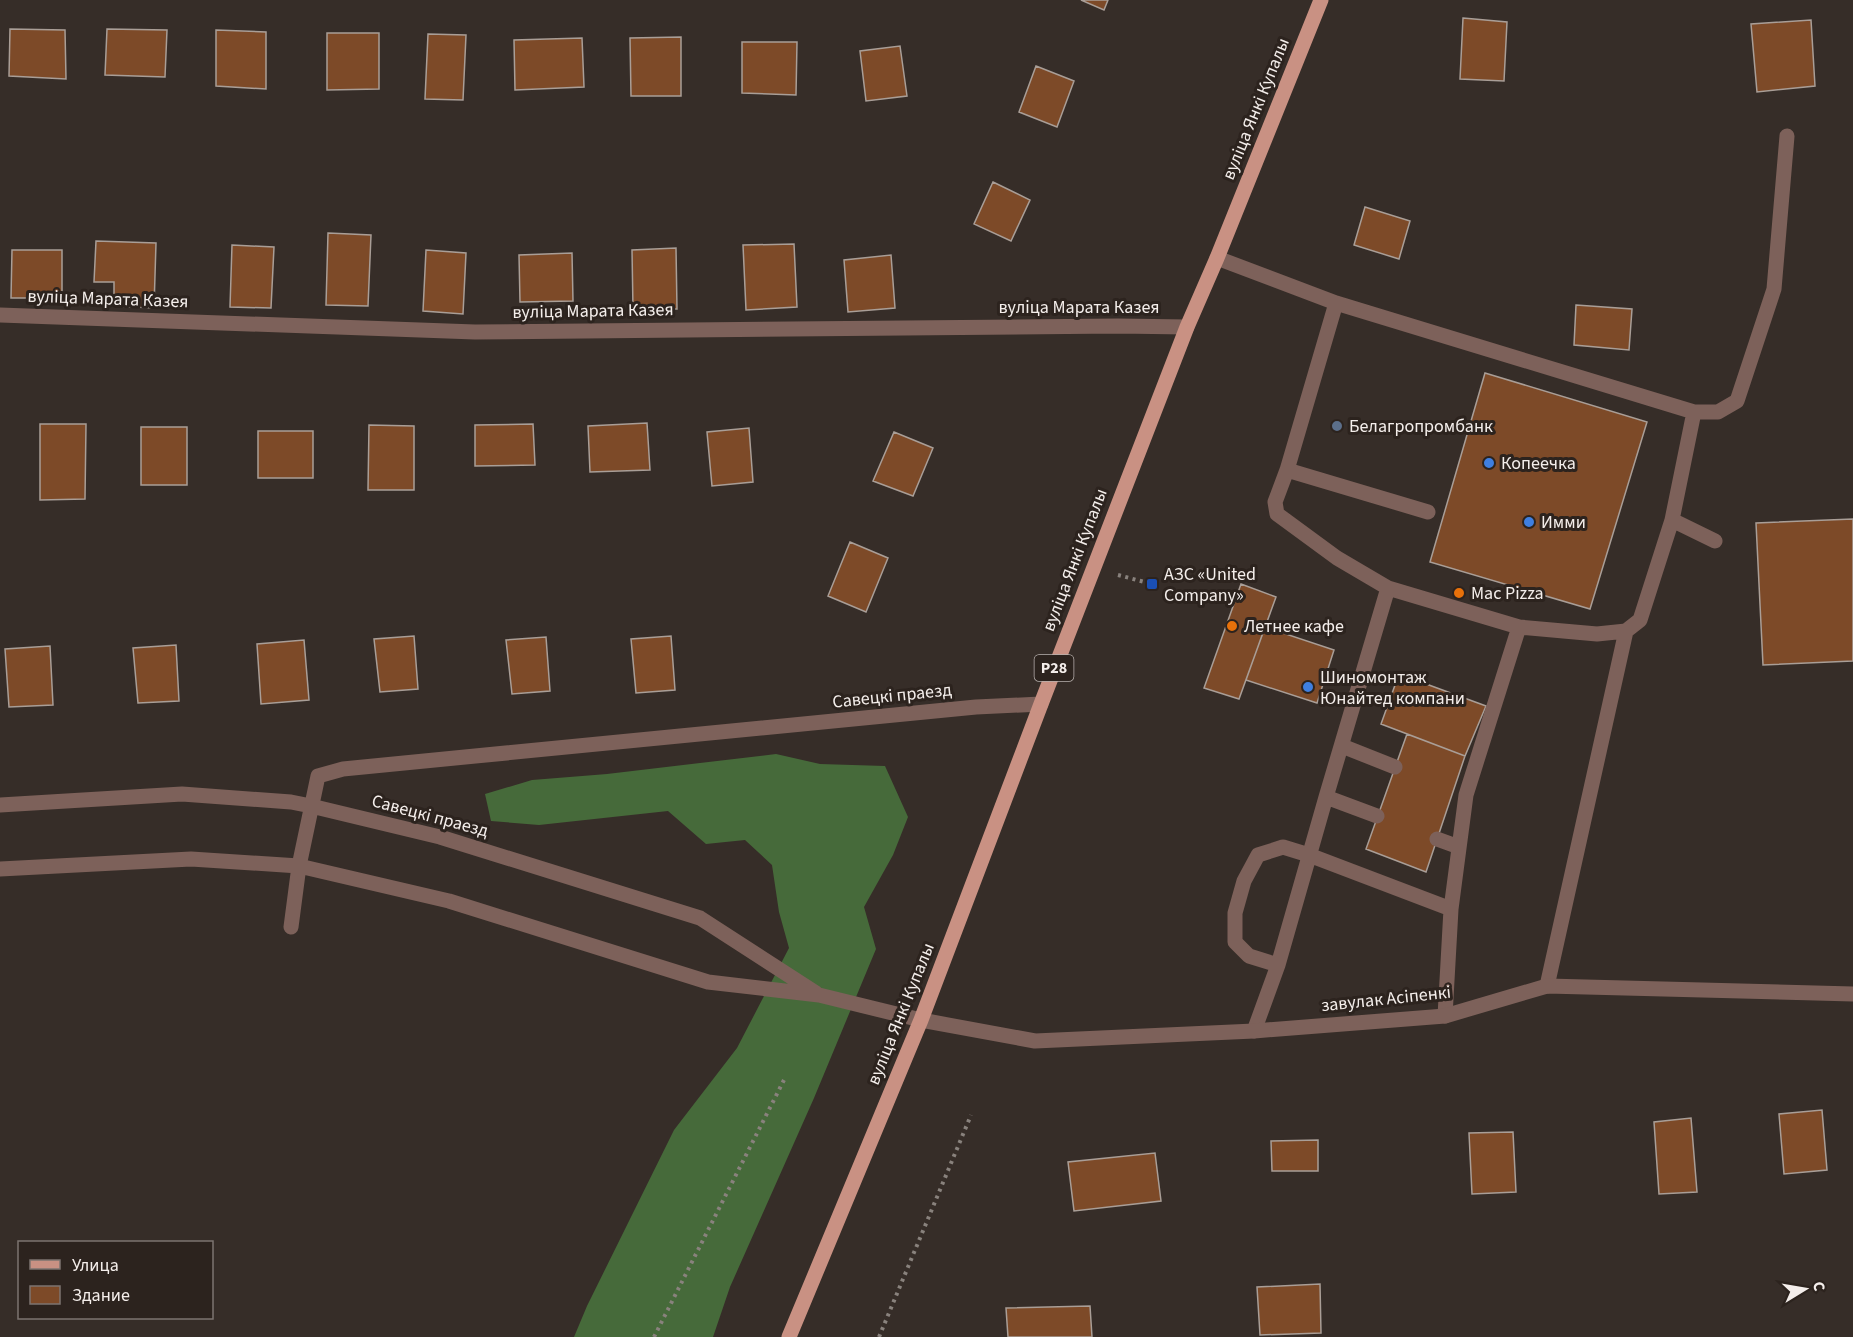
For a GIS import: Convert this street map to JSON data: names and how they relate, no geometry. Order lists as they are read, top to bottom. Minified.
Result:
{"streets":{"main road":["вуліца Янкі Купалы","Р28"],"street":["вуліца Марата Казея","Савецкі праезд","завулак Асіпенкі"]},"crossings":[["вуліца Янкі Купалы","вуліца Марата Казея"],["вуліца Янкі Купалы","Савецкі праезд"],["вуліца Янкі Купалы","завулак Асіпенкі"],["Савецкі праезд","завулак Асіпенкі"]],"places":{"other":["Белагропромбанк","Копеечка","Имми","Mac Pizza","Летнее кафе","Шиномонтаж Юнайтед компани"],"transit":["АЗС «United Company»"]},"legend":["Улица","Здание"],"north":"right"}
